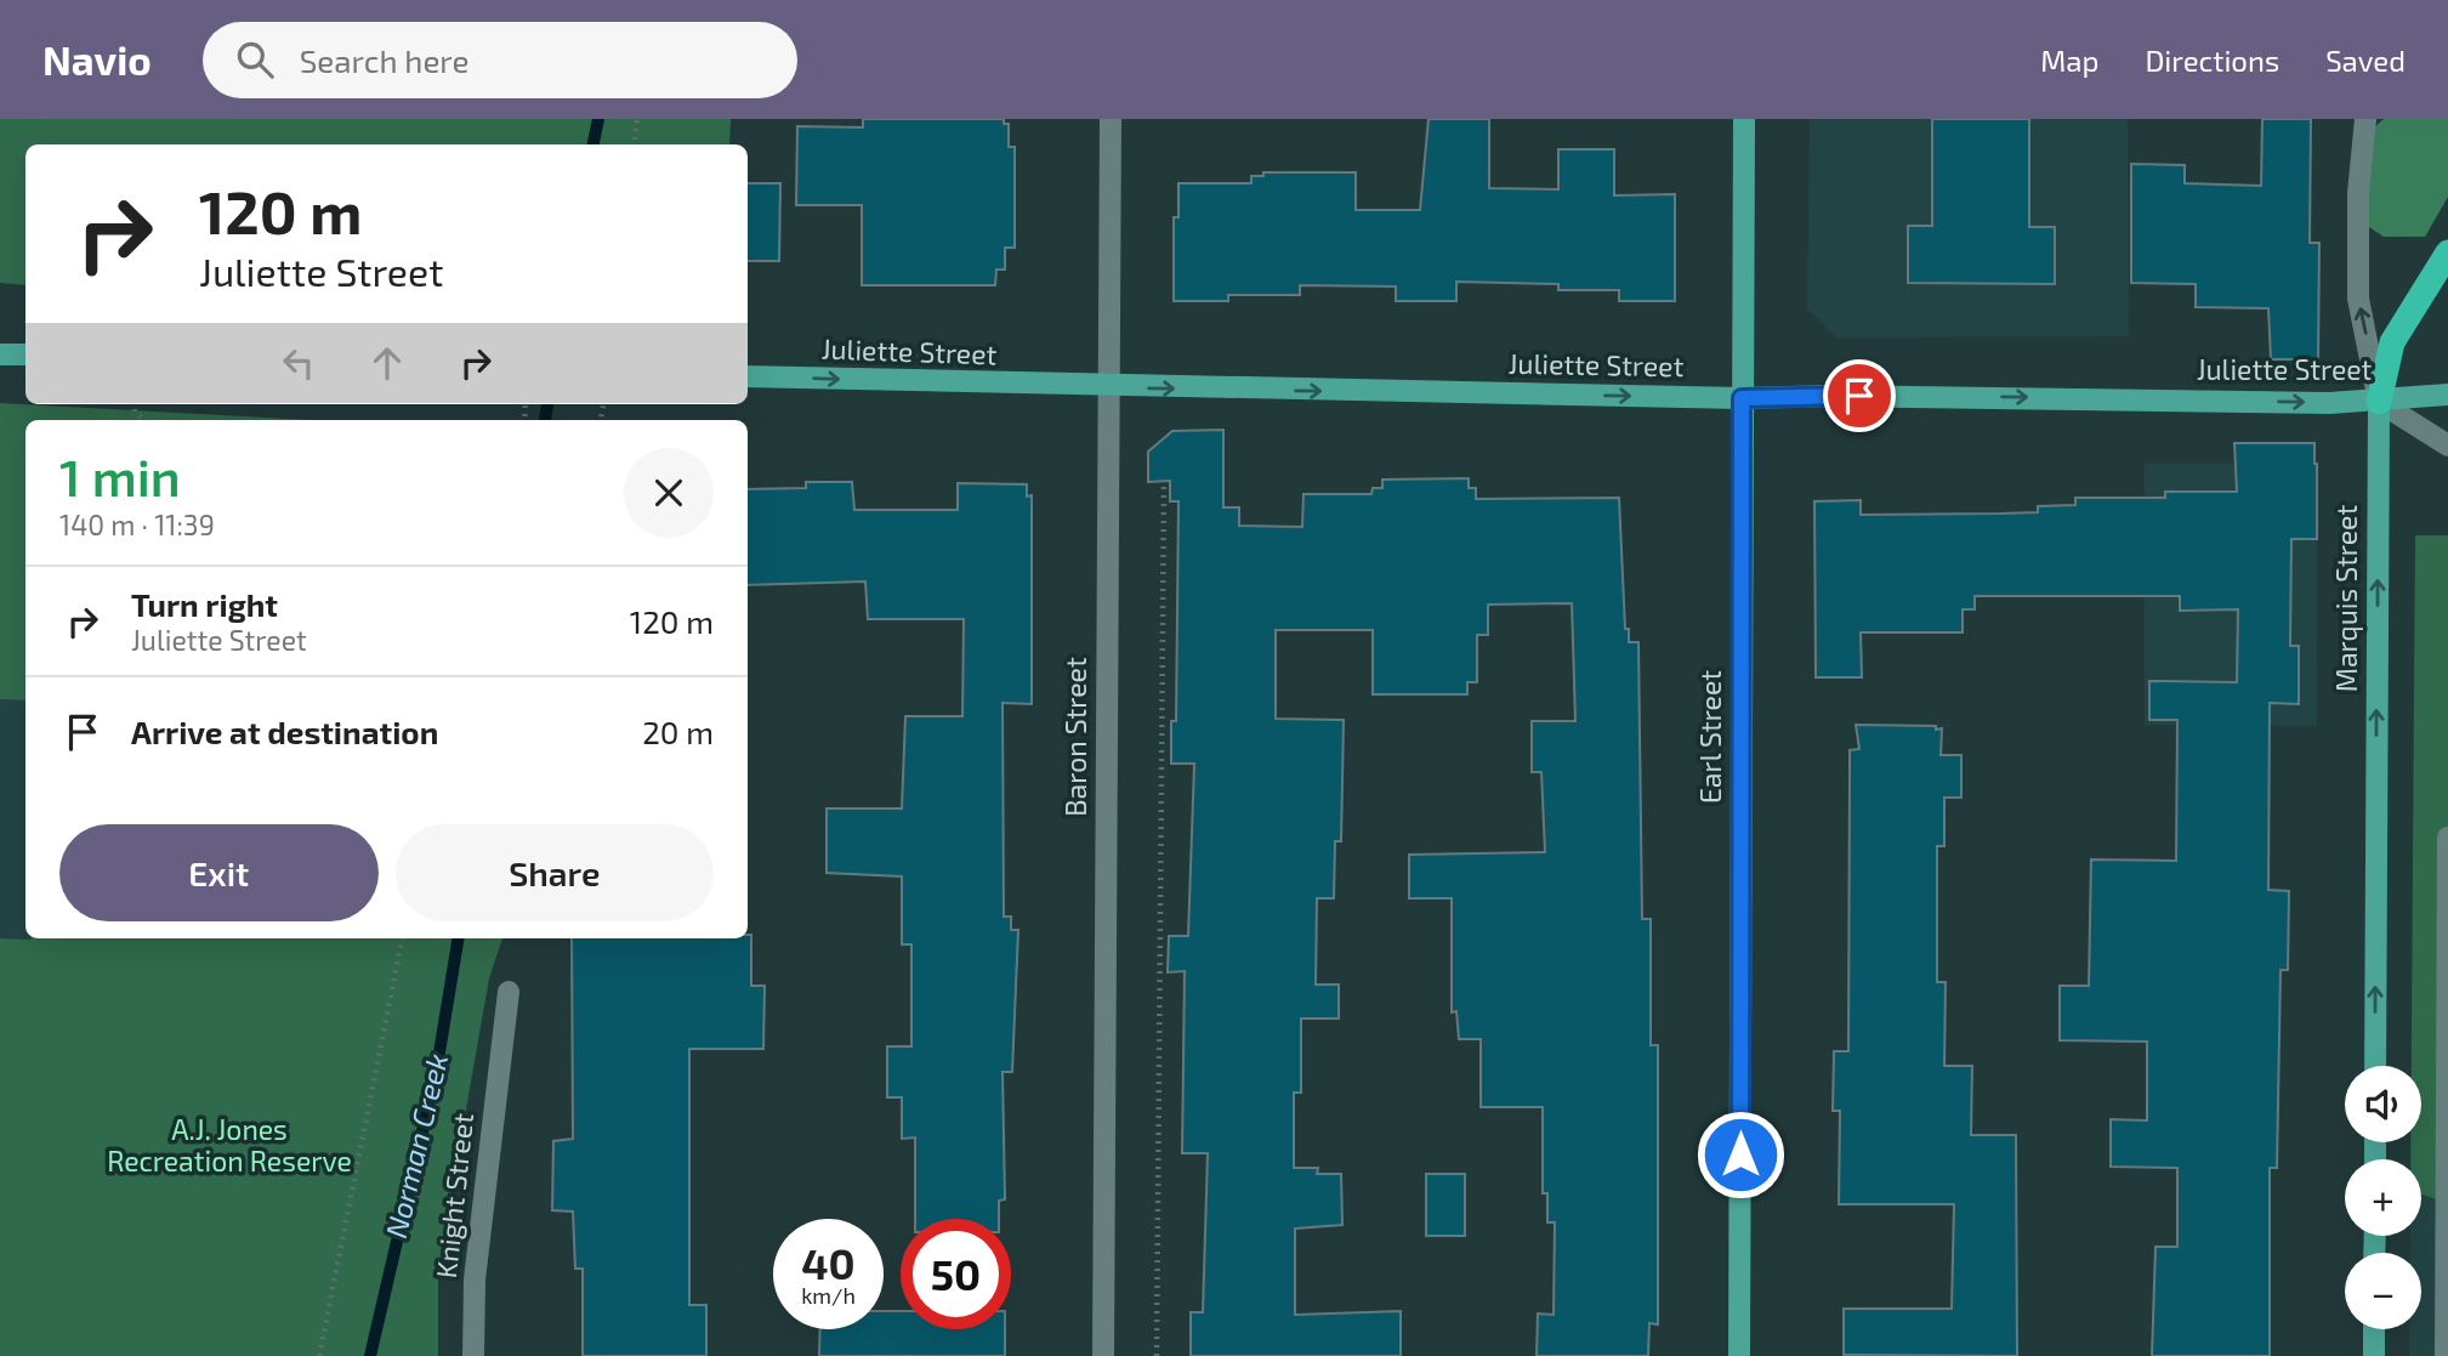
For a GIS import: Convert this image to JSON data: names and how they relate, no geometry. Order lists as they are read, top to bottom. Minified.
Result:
{"streets":{"main road":["Juliette Street","Marquis Street","Earl Street"],"street":["Baron Street","Knight Street"]},"crossings":[["Juliette Street","Marquis Street"],["Juliette Street","Baron Street"],["Juliette Street","Earl Street"]],"one_way":["Juliette Street","Marquis Street"],"water":["Norman Creek"],"parks":["A.J. Jones Recreation Reserve"],"page":{"header":"Navio","search":"Search here","nav":["Map","Directions","Saved"],"turn":["120 m","Juliette Street"],"heading":["1 min","140 m · 11:39"],"list":[{"name":"Turn right","note":"Juliette Street","value":"120 m"},{"name":"Arrive at destination","value":"20 m"}],"buttons":["Exit","Share"],"map_buttons":["+","−"],"speed":"40 km/h","limit":"50"}}
